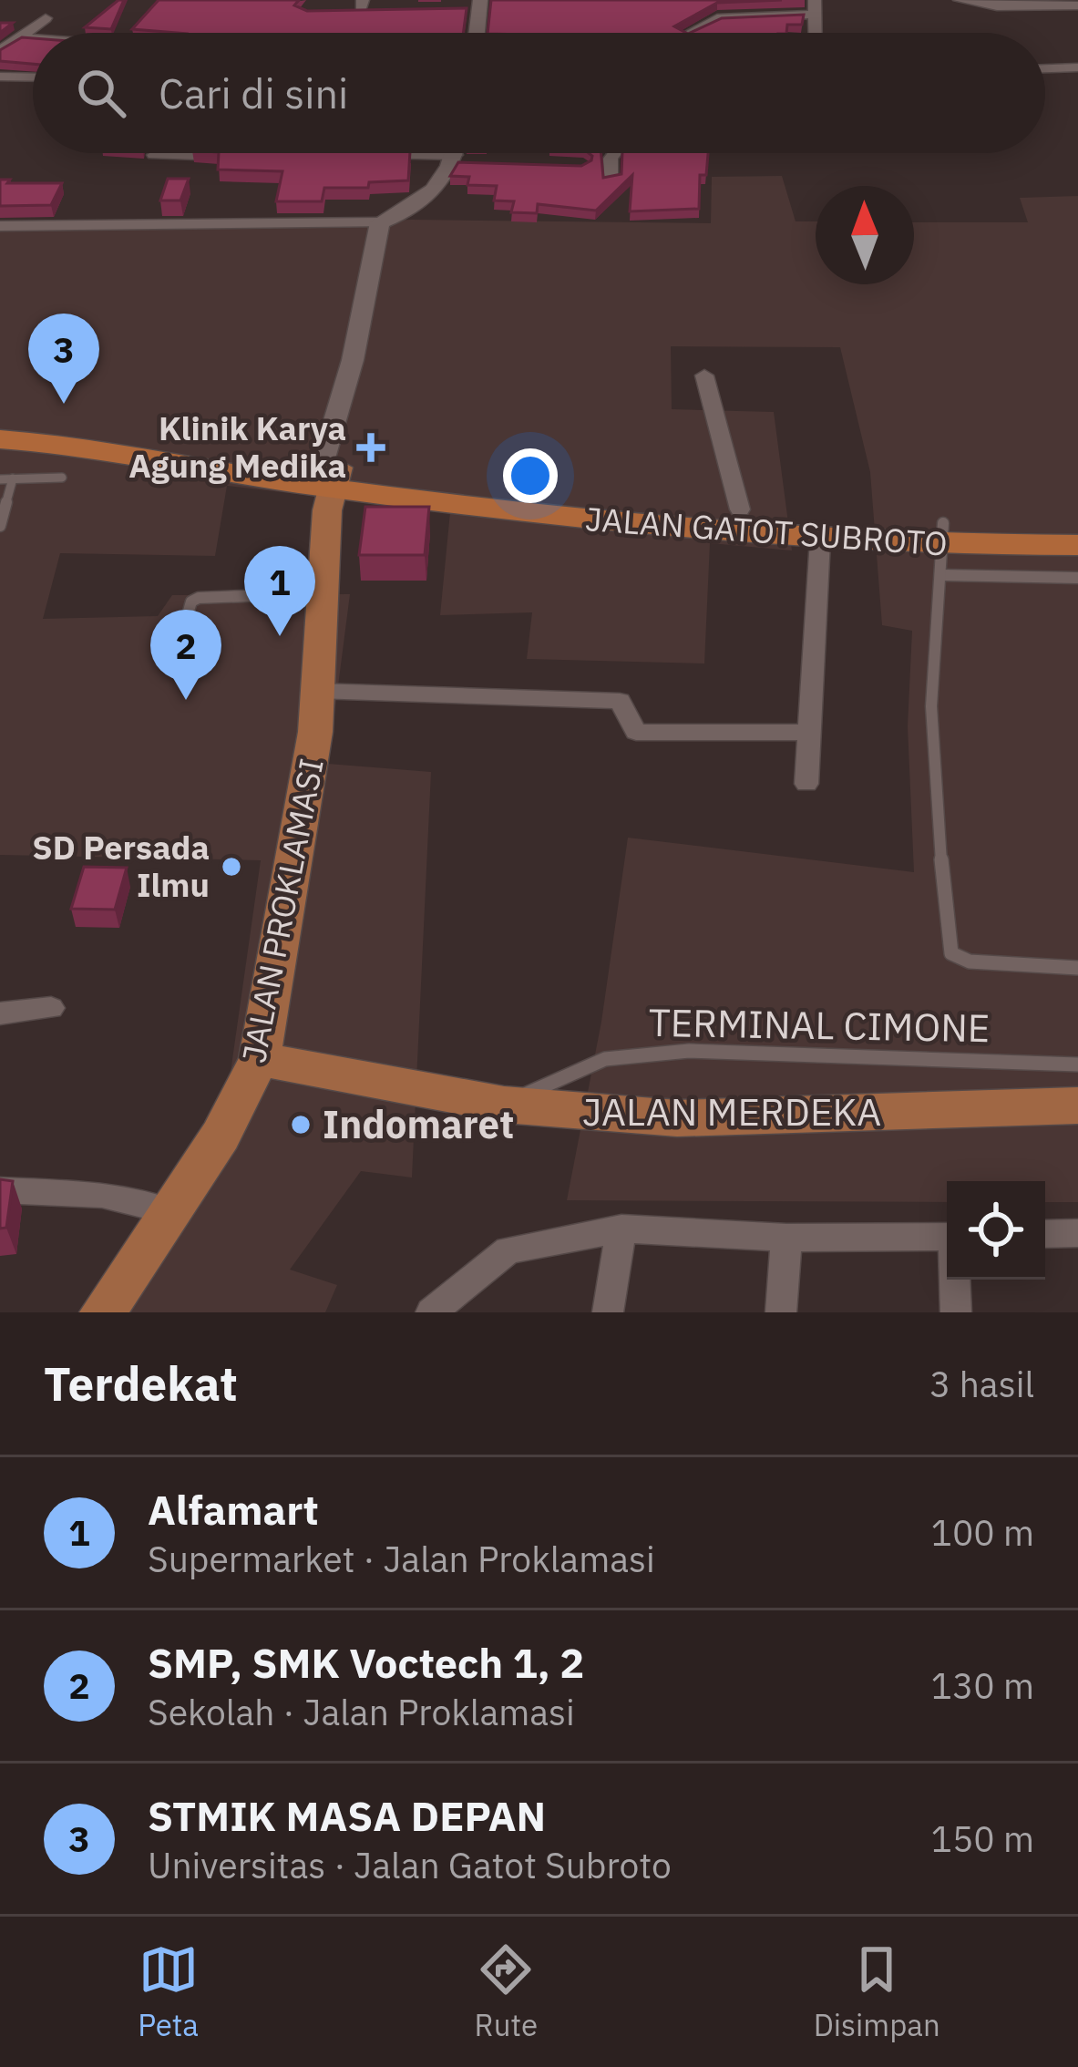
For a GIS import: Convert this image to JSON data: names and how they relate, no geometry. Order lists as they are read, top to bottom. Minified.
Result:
{"streets":{"highway":["JALAN GATOT SUBROTO"],"main road":["JALAN PROKLAMASI","JALAN MERDEKA"],"lane":["TERMINAL CIMONE"]},"crossings":[["JALAN GATOT SUBROTO","JALAN PROKLAMASI"],["JALAN PROKLAMASI","JALAN MERDEKA"],["TERMINAL CIMONE","JALAN MERDEKA"]],"places":{"health":["Klinik Karya Agung Medika"],"other":["SD Persada Ilmu","Indomaret"]},"north":"top","page":{"search":"Cari di sini","pins":["3","1","2"],"heading":["Terdekat","3 hasil"],"list":[{"mark":"1","name":"Alfamart","note":"Supermarket · Jalan Proklamasi","value":"100 m"},{"mark":"2","name":"SMP, SMK Voctech 1, 2","note":"Sekolah · Jalan Proklamasi","value":"130 m"},{"mark":"3","name":"STMIK MASA DEPAN","note":"Universitas · Jalan Gatot Subroto","value":"150 m"}],"nav":["Peta","Rute","Disimpan"]}}
